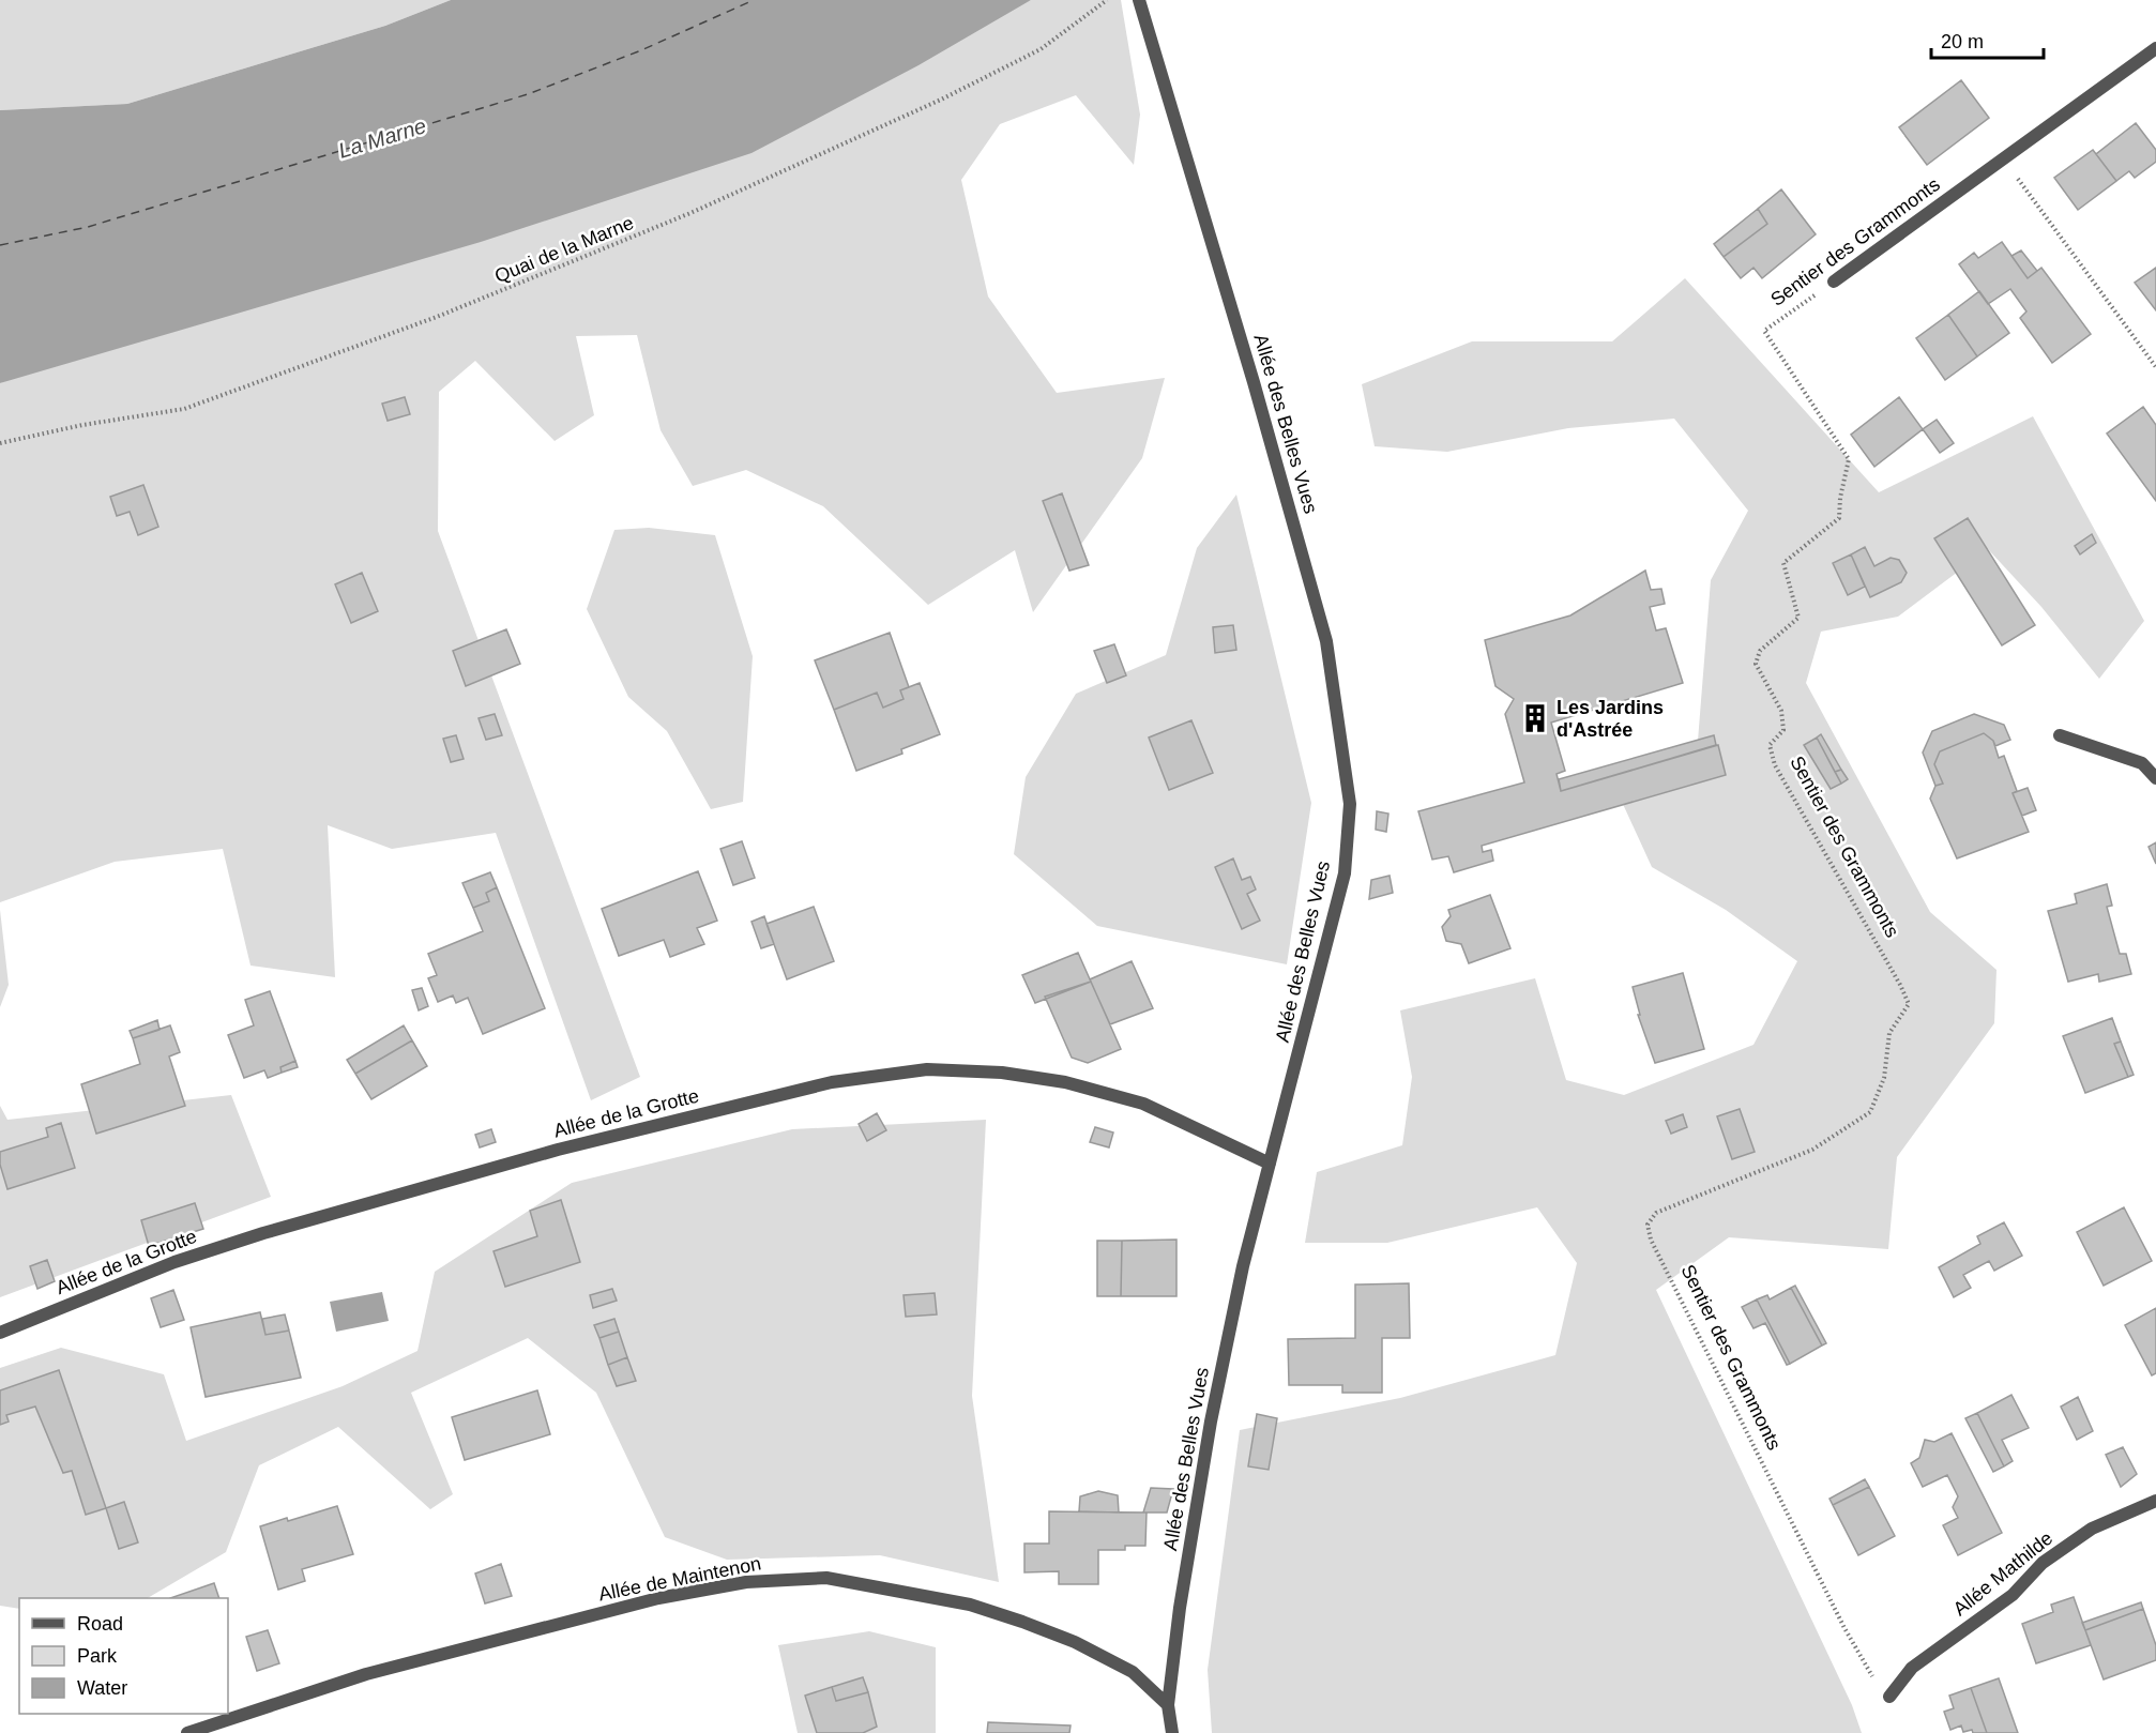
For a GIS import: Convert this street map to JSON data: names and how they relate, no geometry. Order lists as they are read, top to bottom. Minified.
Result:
{"streets":{"street":["Sentier des Grammonts","Allée des Belles Vues","Allée de la Grotte","Allée Mathilde","Allée de Maintenon"],"path":["Quai de la Marne"]},"crossings":[["Sentier des Grammonts","Allée Mathilde"],["Allée des Belles Vues","Allée de la Grotte"],["Allée des Belles Vues","Allée de Maintenon"]],"water":["La Marne"],"places":{"building":["Les Jardins d'Astrée"]},"legend":["Road","Park","Water"],"scale_bar":"20 m"}
